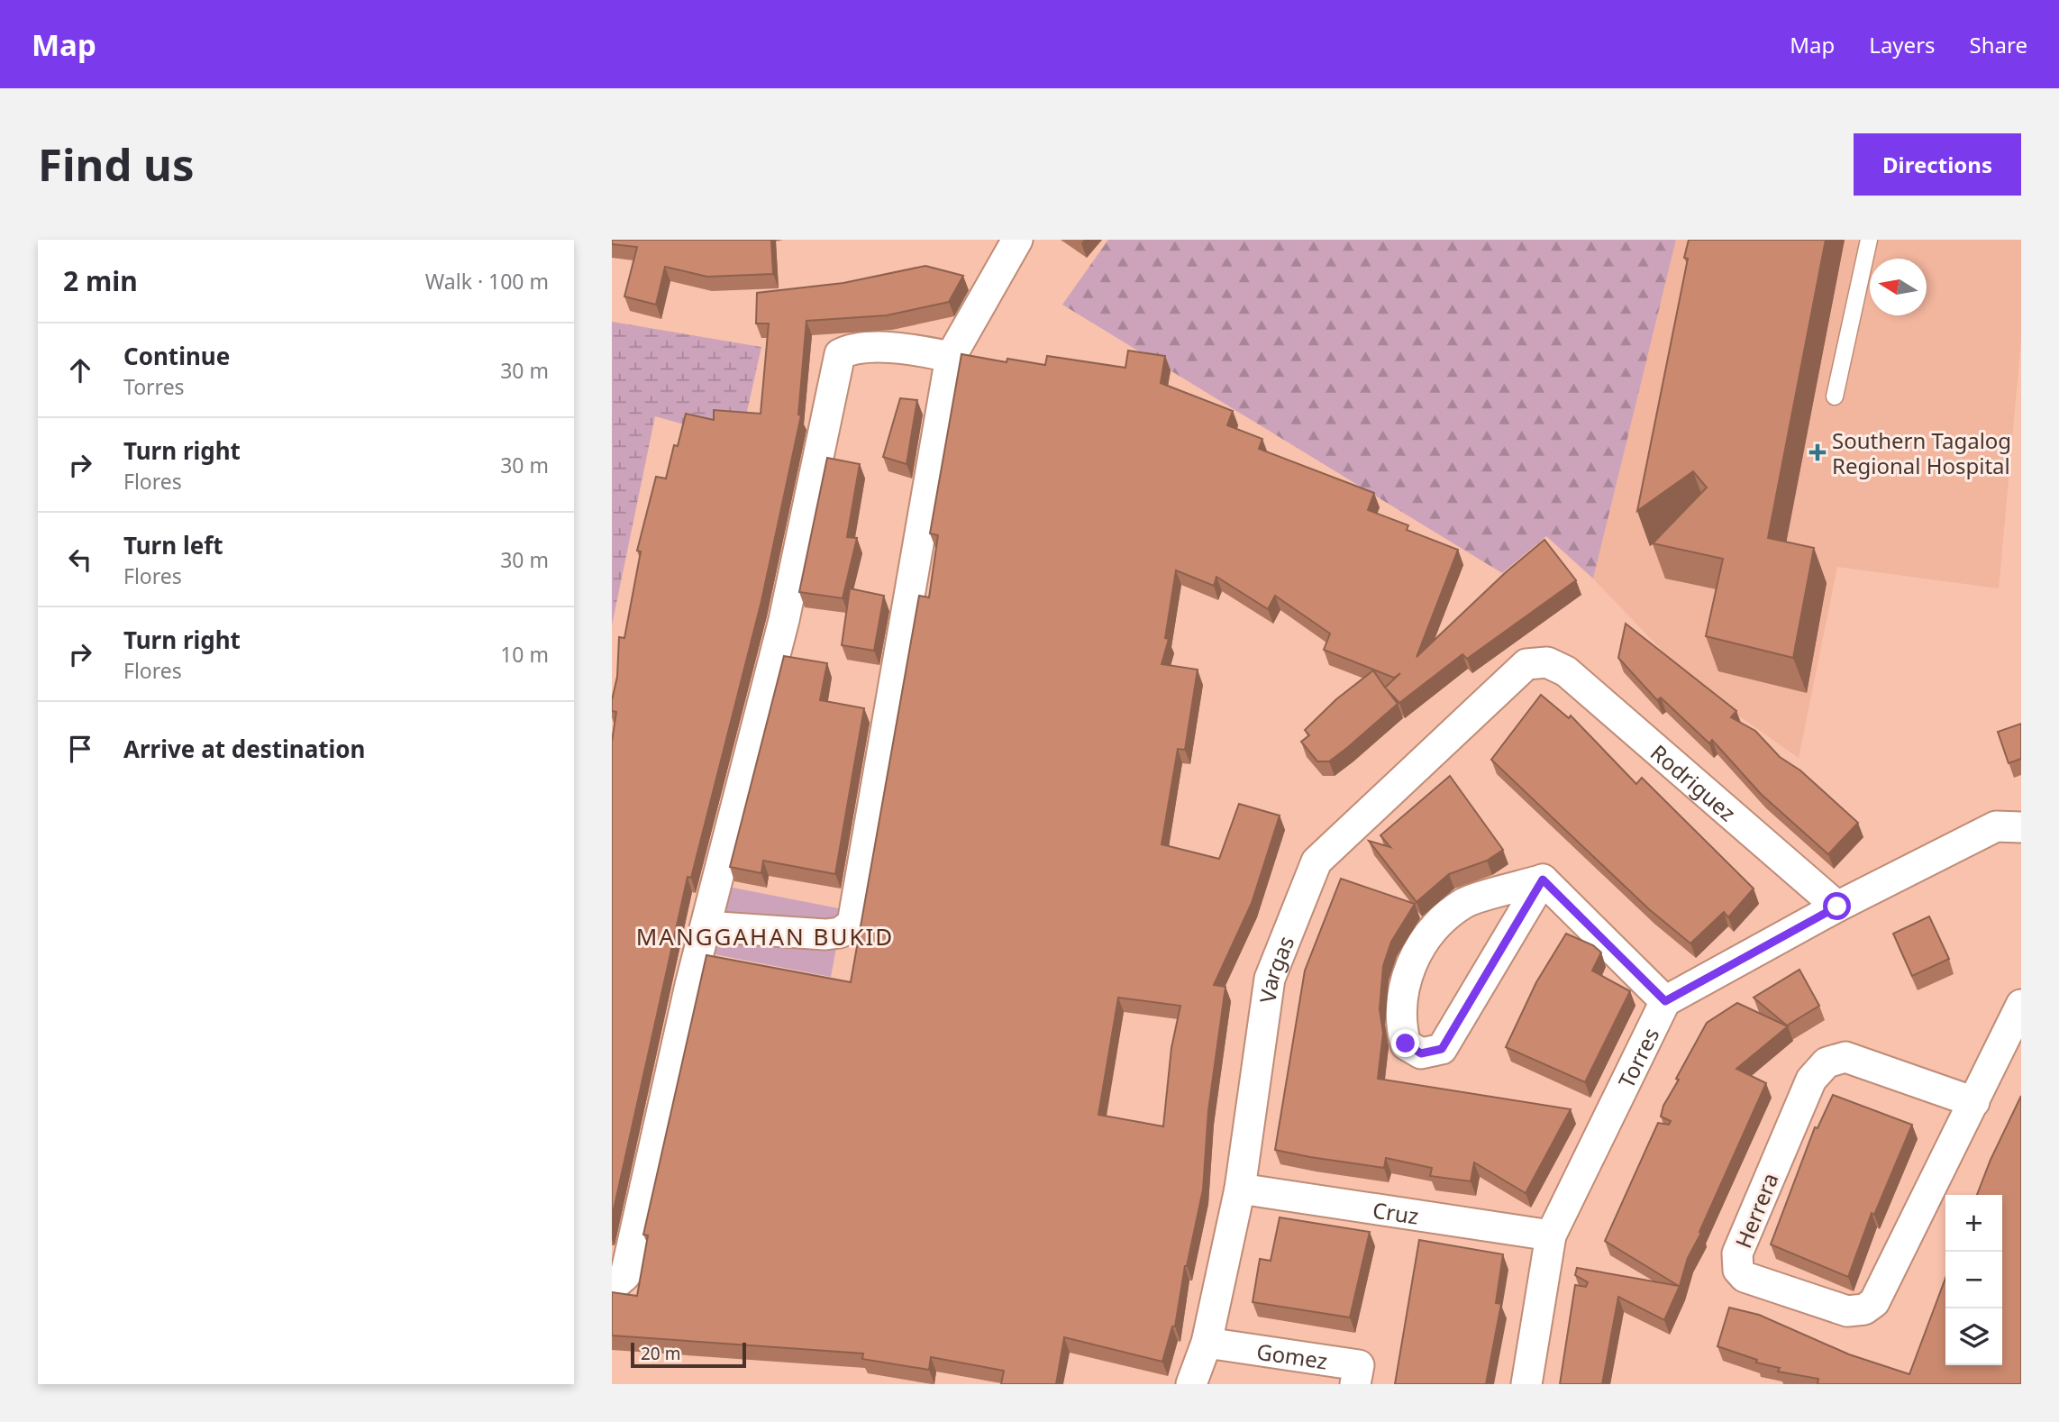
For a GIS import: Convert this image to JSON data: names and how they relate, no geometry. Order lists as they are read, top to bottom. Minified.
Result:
{"streets":{"street":["Rodriguez","Vargas","Torres","Herrera","Cruz","Gomez"]},"crossings":[["Rodriguez","Vargas"],["Rodriguez","Torres"],["Vargas","Cruz"],["Vargas","Gomez"],["Torres","Cruz"]],"districts":["MANGGAHAN BUKID"],"places":{"health":["Southern Tagalog Regional Hospital"]},"scale_bar":"20 m","north":"left","page":{"header":"Map","nav":["Map","Layers","Share"],"buttons":"Directions","title":"Find us","heading":["2 min","Walk · 100 m"],"list":[["Continue","Torres","30 m"],["Turn right","Flores","30 m"],["Turn left","Flores","30 m"],["Turn right","Flores","10 m"],"Arrive at destination"],"map_buttons":["+","−"],"scale":"20 m"}}
